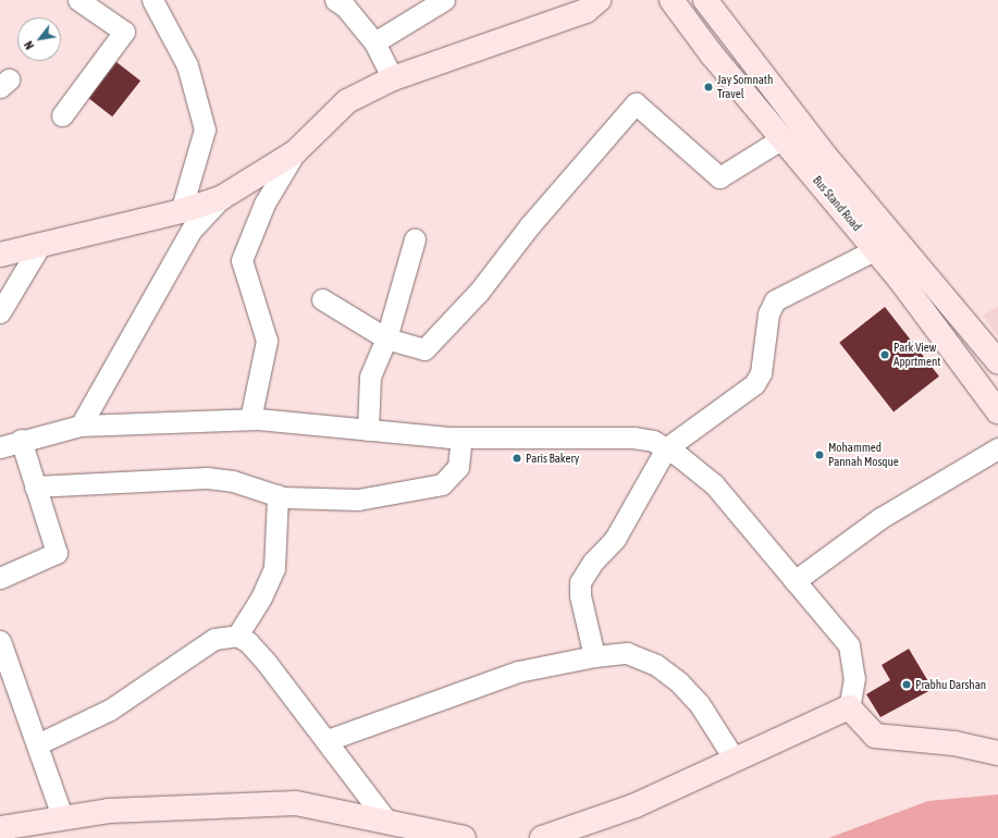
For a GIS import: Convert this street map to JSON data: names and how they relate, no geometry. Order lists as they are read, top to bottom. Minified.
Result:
{"streets":{"street":["Bus Stand Road"]},"places":["Jay Somnath Travel","Park View Apprtment","Mohammed Pannah Mosque","Paris Bakery","Prabhu Darshan"],"north":"bottom left"}
